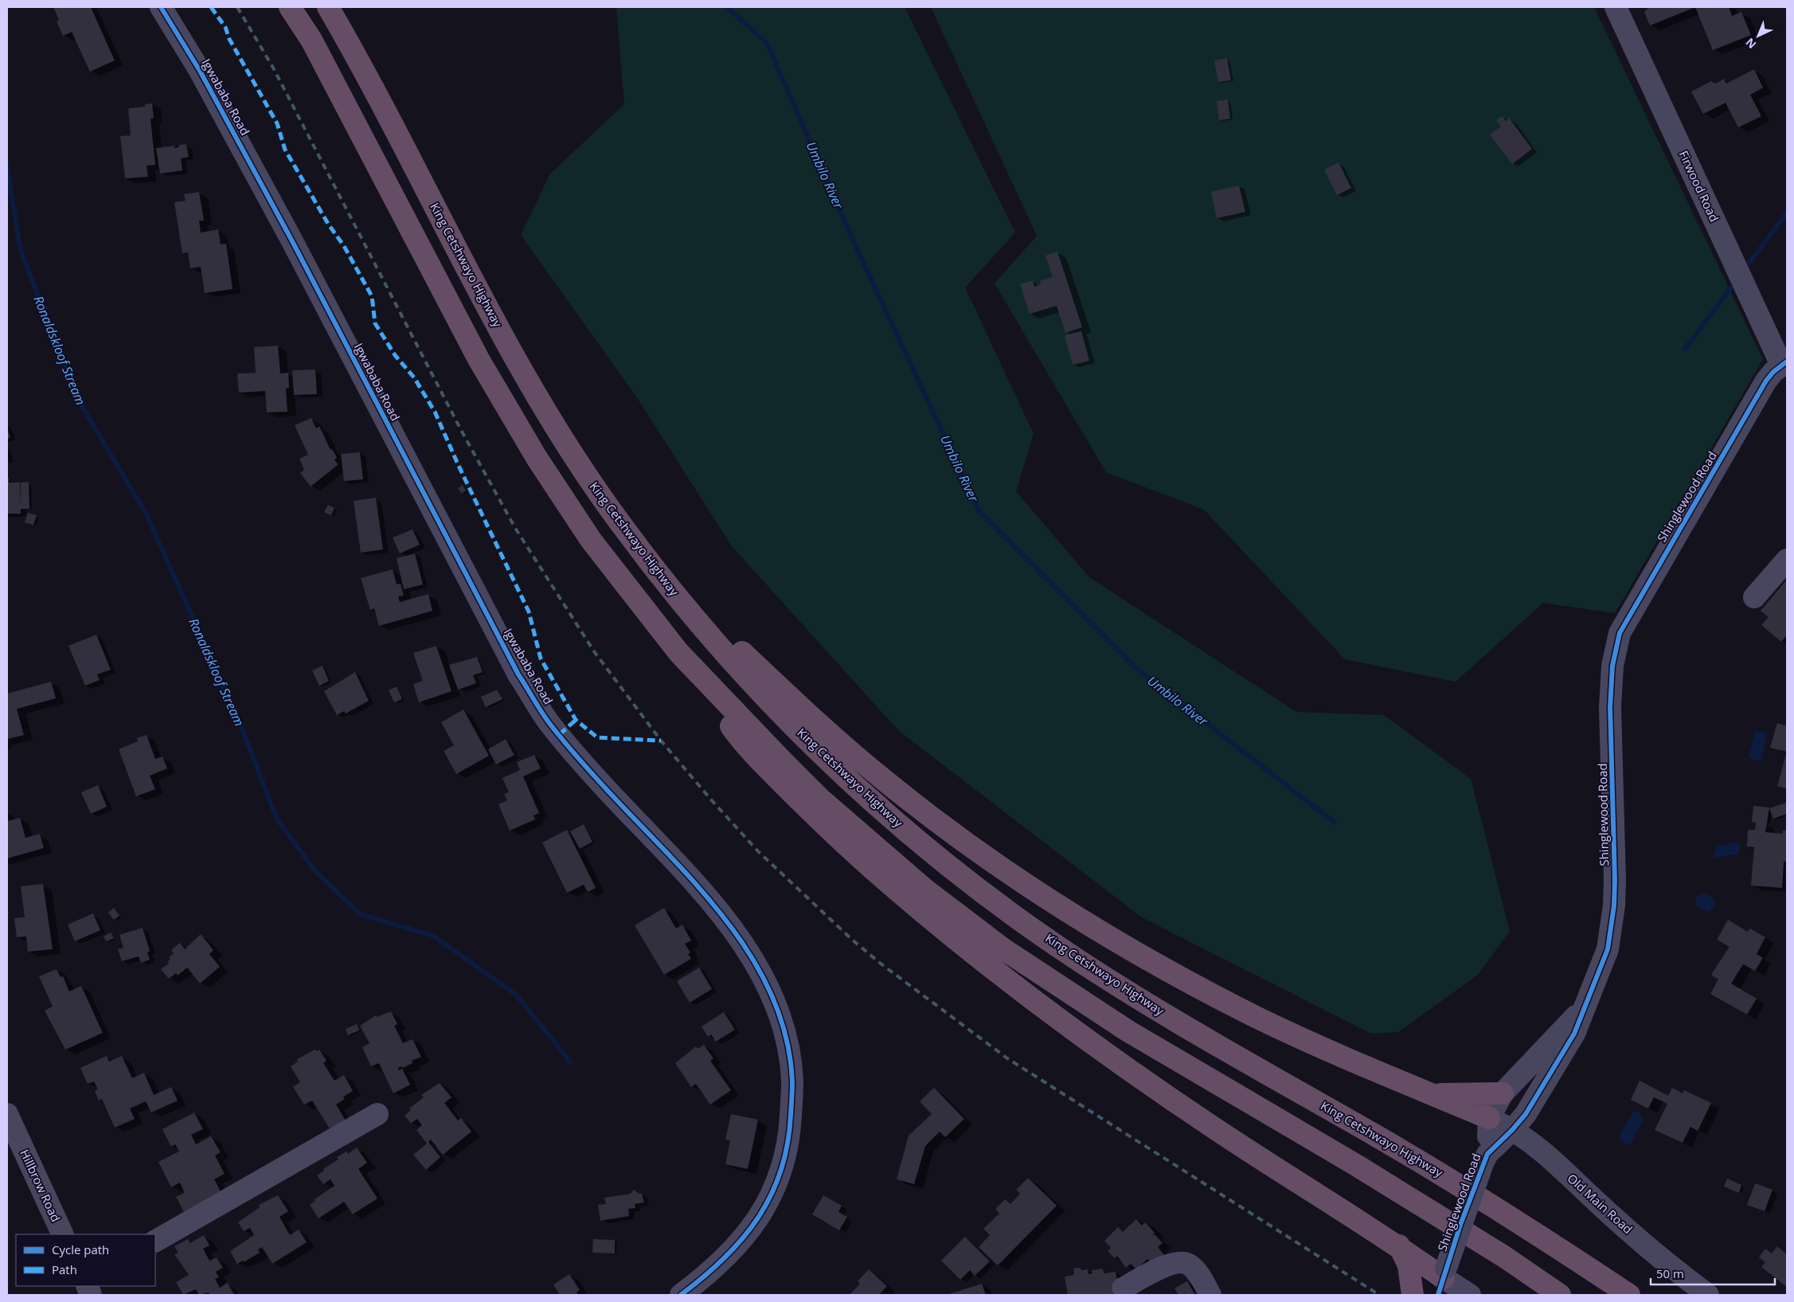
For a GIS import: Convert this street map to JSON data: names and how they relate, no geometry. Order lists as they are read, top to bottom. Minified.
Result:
{"streets":{"highway":["King Cetshwayo Highway"],"street":["Igwababa Road","Firwood Road","Shinglewood Road","Hillbrow Road","Old Main Road"]},"crossings":[["Firwood Road","Shinglewood Road"],["Shinglewood Road","Old Main Road"]],"water":["Umbilo River","Ronaldskloof Stream"],"legend":["Cycle path","Path"],"scale_bar":"50 m","north":"bottom left"}
